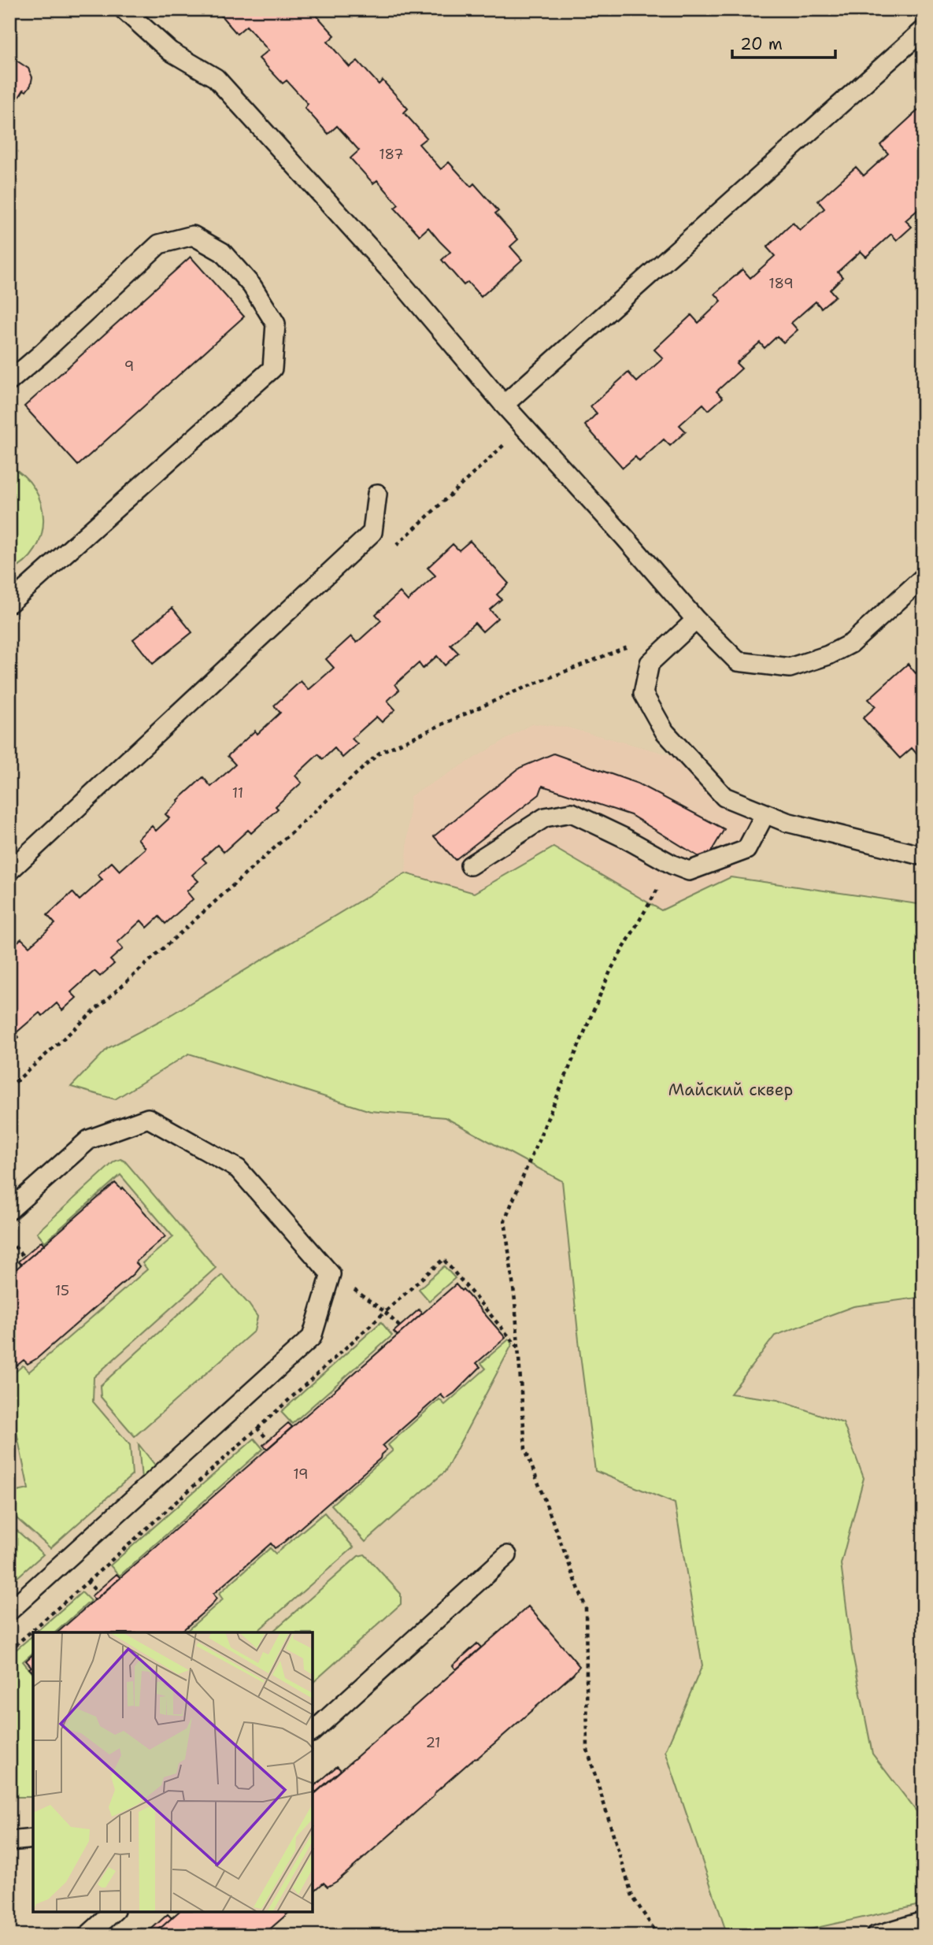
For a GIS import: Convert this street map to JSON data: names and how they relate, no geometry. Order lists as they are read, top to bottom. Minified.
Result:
{"parks":["Майский сквер"],"house_numbers":["187","189","9","11","15","19","21"],"scale_bar":"20 m"}
